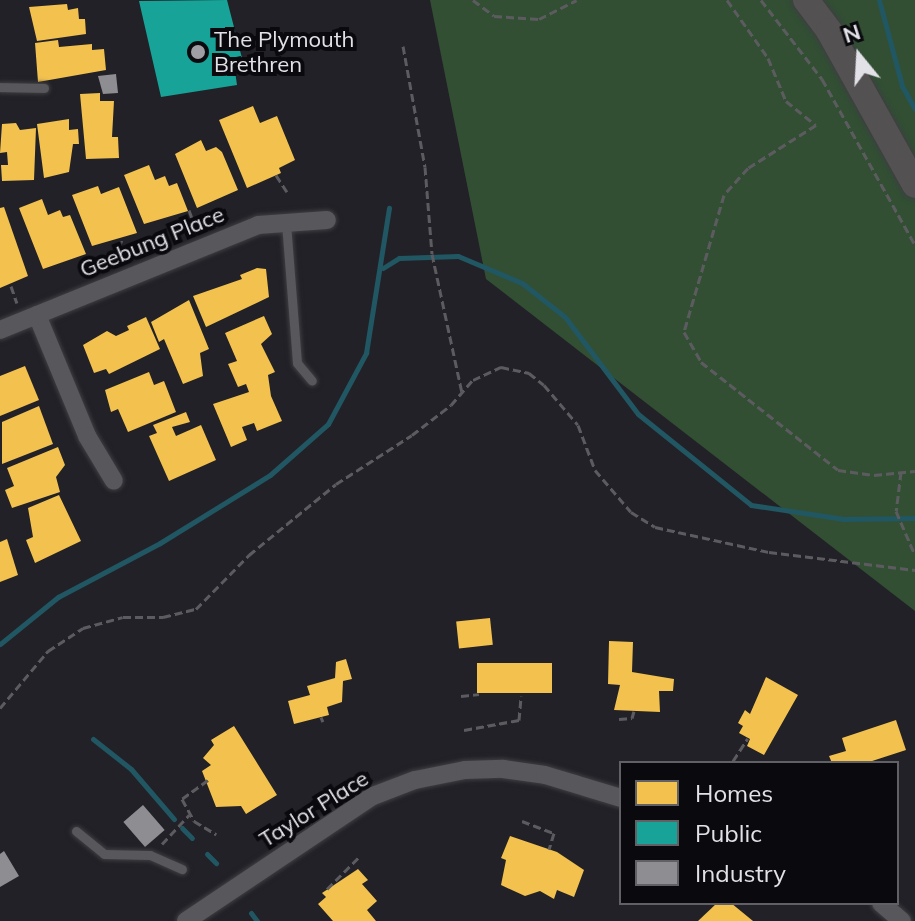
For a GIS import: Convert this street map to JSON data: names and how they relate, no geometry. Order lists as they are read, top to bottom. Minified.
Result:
{"streets":{"street":["Geebung Place","Taylor Place"]},"places":["The Plymouth Brethren"],"legend":["Homes","Public","Industry"],"north":"top"}
